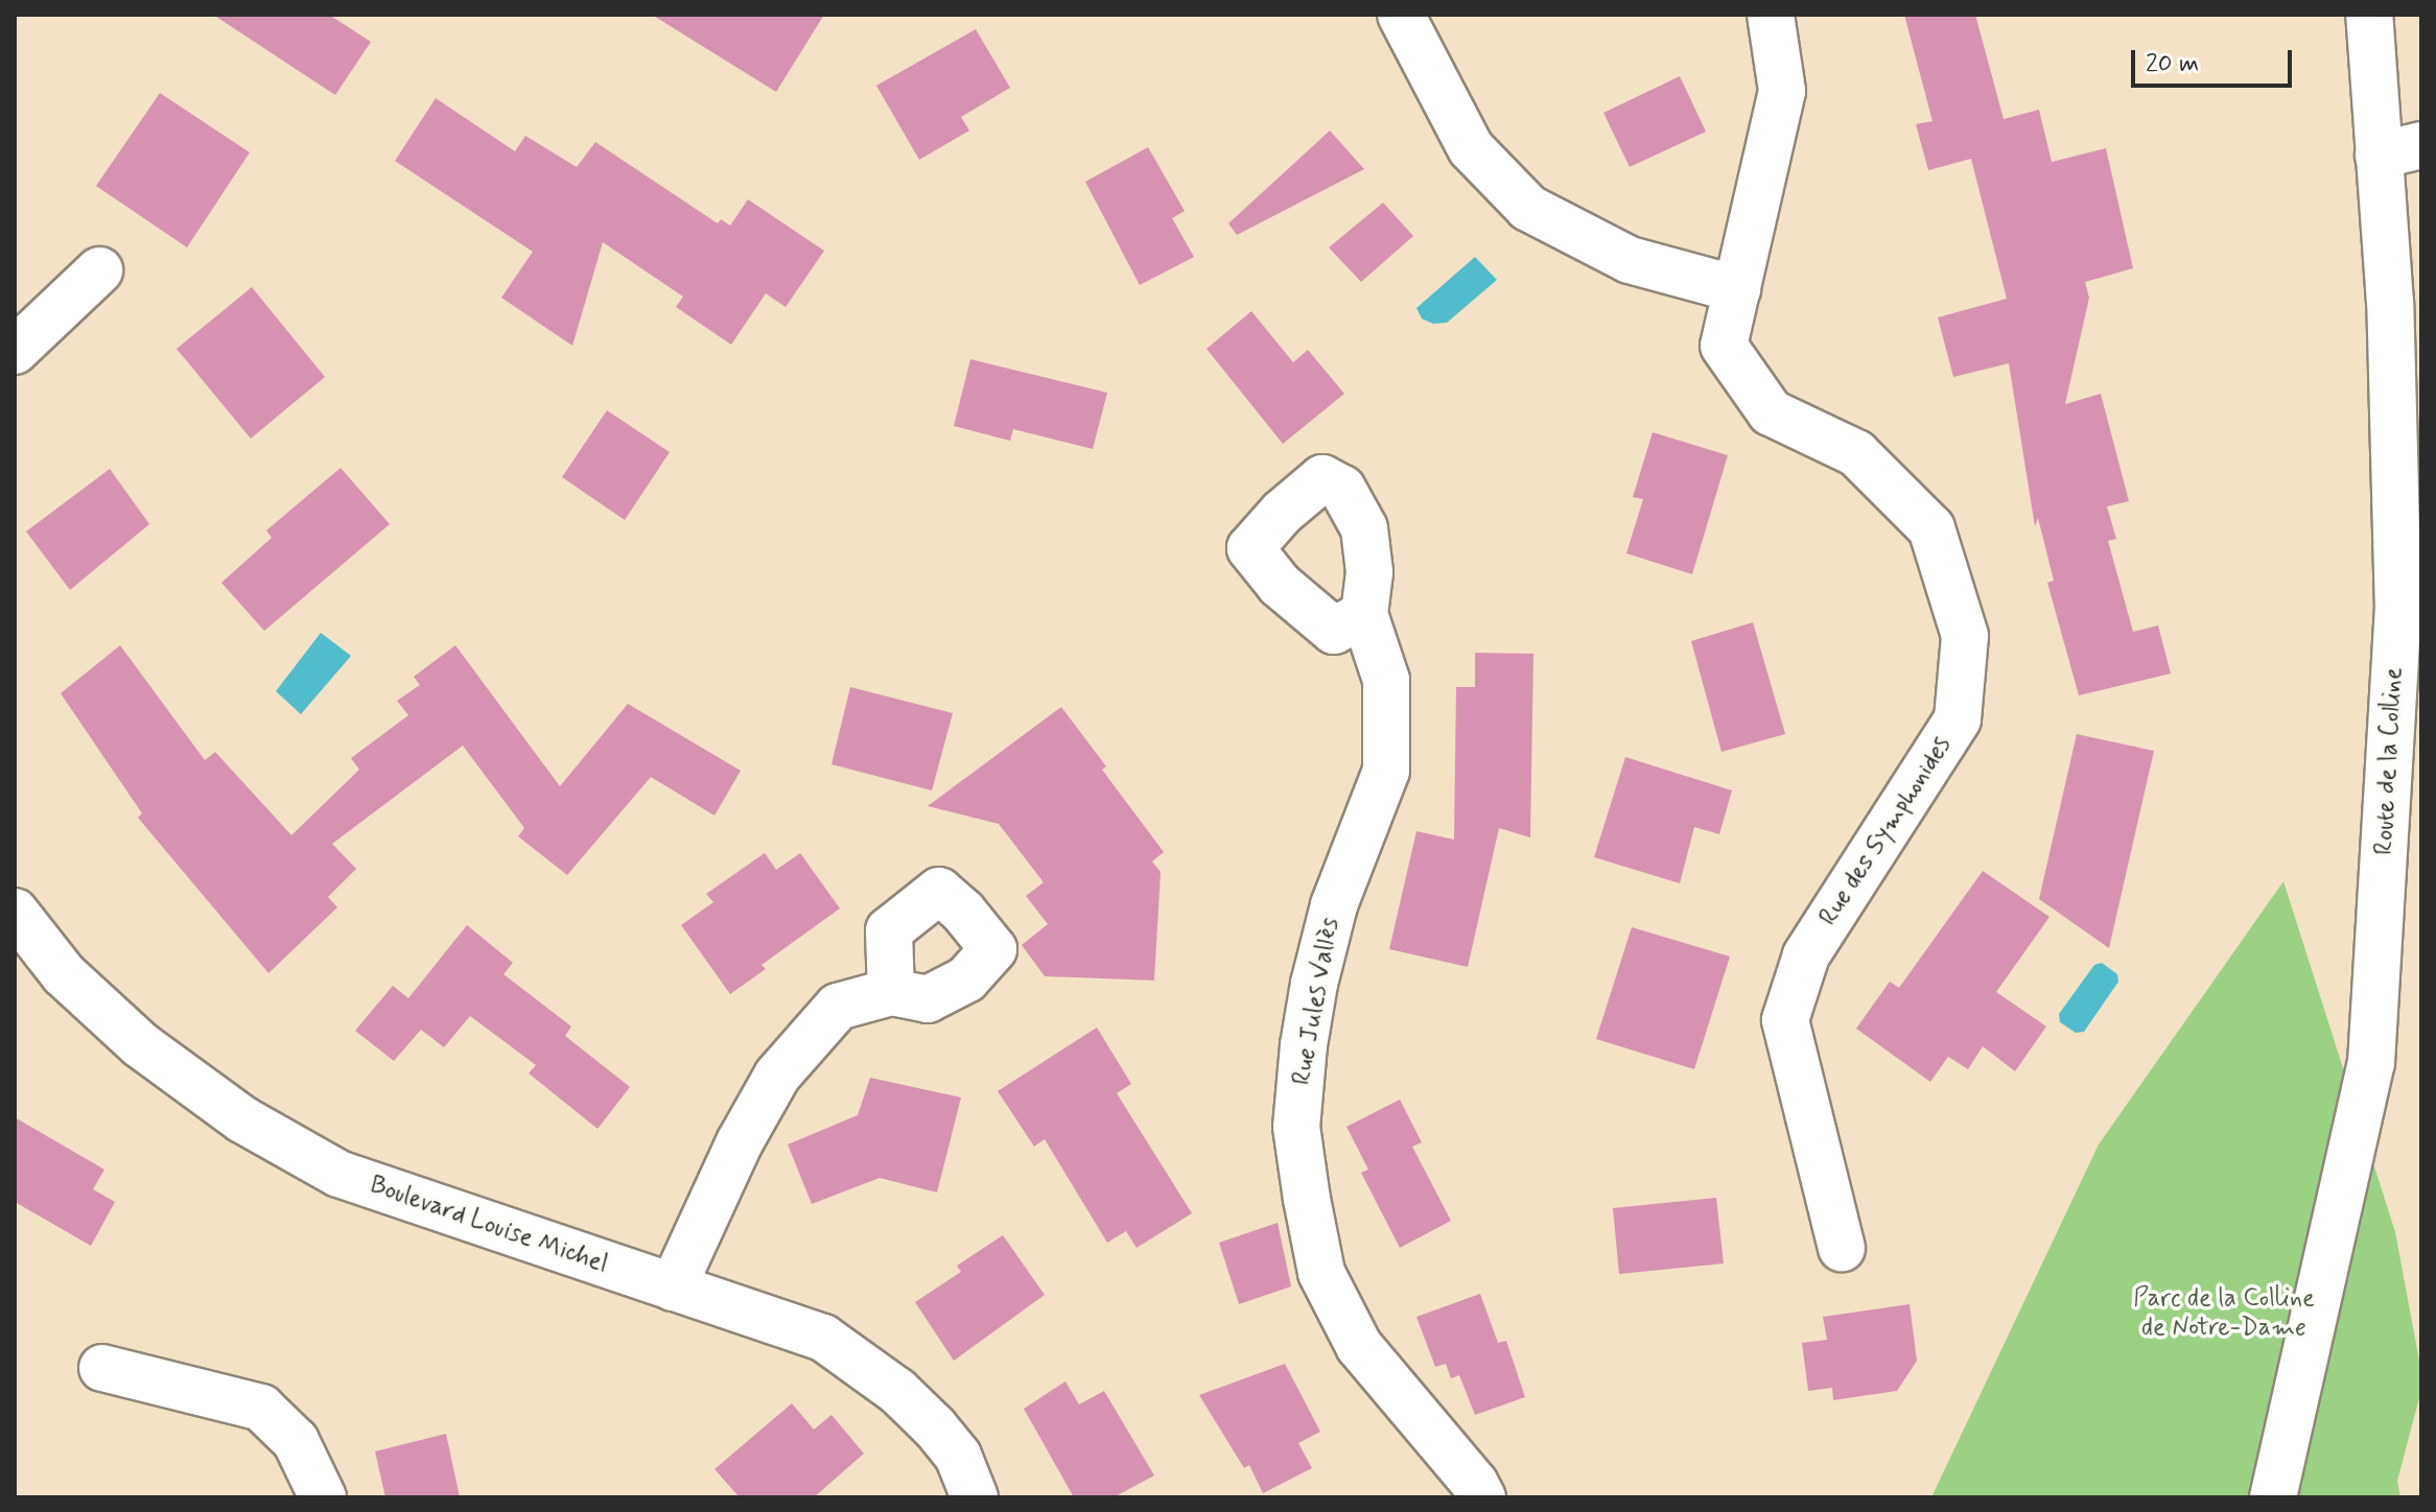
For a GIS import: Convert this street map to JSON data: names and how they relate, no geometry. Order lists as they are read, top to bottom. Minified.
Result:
{"streets":{"street":["Route de la Colline","Rue des Symphonides","Rue Jules Vallès","Boulevard Louise Michel"]},"parks":["Parc de la Colline de Notre-Dame"],"scale_bar":"20 m"}
